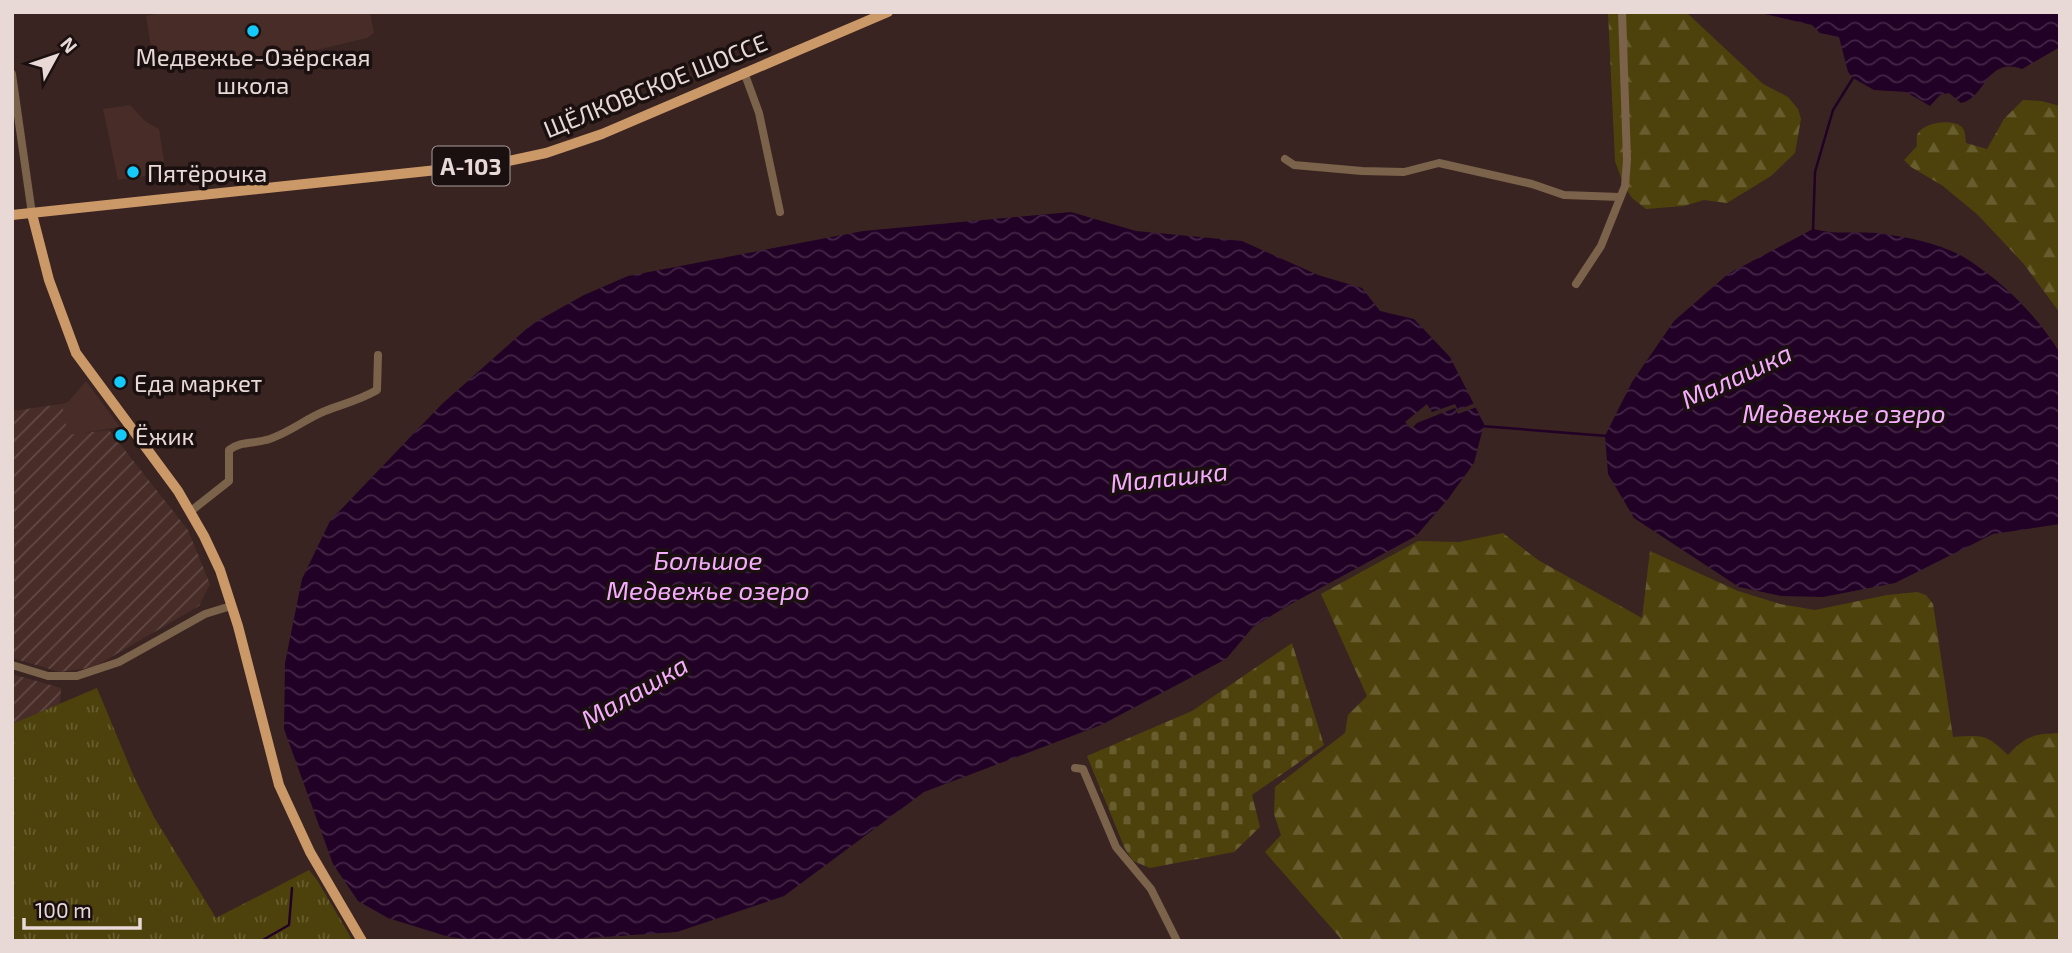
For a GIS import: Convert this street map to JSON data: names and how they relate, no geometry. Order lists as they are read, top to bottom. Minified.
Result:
{"streets":{"main road":["ЩЁЛКОВСКОЕ ШОССЕ","А-103"]},"water":["Малашка","Медвежье озеро","Большое Медвежье озеро"],"places":["Медвежье-Озёрская школа","Пятёрочка","Еда маркет","Ёжик"],"scale_bar":"100 m","north":"top right"}
